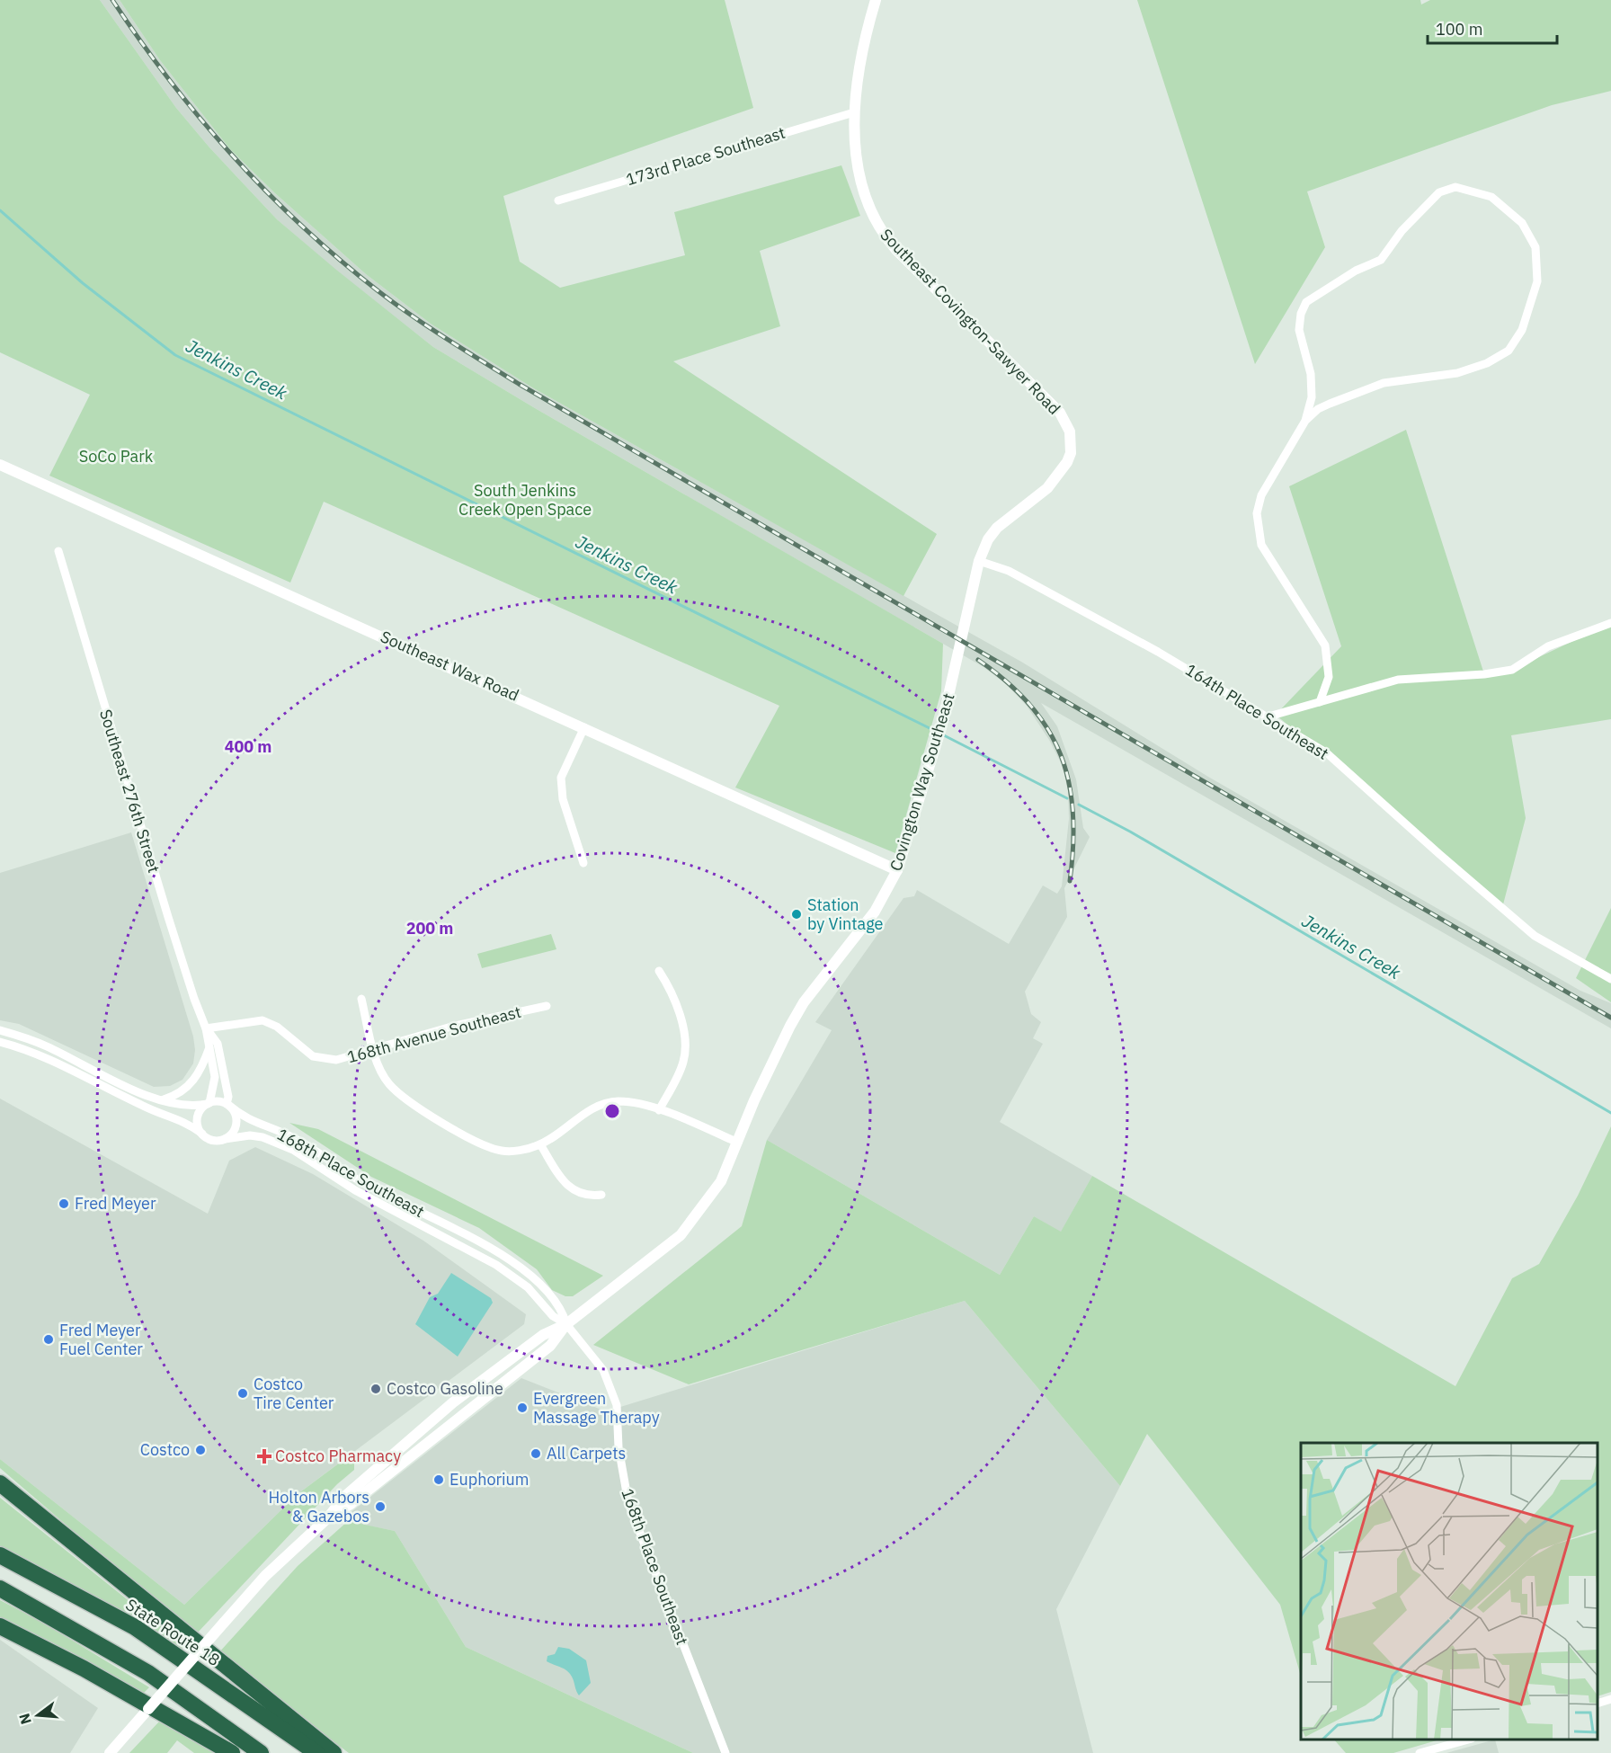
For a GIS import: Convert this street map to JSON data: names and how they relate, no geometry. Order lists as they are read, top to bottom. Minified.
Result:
{"streets":{"highway":["State Route 18"],"street":["173rd Place Southeast","Southeast Covington-Sawyer Road","Southeast Wax Road","164th Place Southeast","Covington Way Southeast","Southeast 276th Street","168th Avenue Southeast","168th Place Southeast"]},"crossings":[["173rd Place Southeast","Southeast Covington-Sawyer Road"],["Southeast Covington-Sawyer Road","Covington Way Southeast"],["Southeast Wax Road","Covington Way Southeast"],["164th Place Southeast","Covington Way Southeast"],["Covington Way Southeast","168th Place Southeast"],["Southeast 276th Street","168th Avenue Southeast"],["Southeast 276th Street","168th Place Southeast"]],"water":["Jenkins Creek"],"parks":["SoCo Park","South Jenkins Creek Open Space"],"places":{"other":["Station by Vintage","Fred Meyer","Fred Meyer Fuel Center","Costco Gasoline","Costco Tire Center","Evergreen Massage Therapy","Costco","All Carpets","Euphorium","Holton Arbors & Gazebos"],"health":["Costco Pharmacy"]},"scale_bar":"100 m","north":"left","rings":["400 m","200 m"]}
